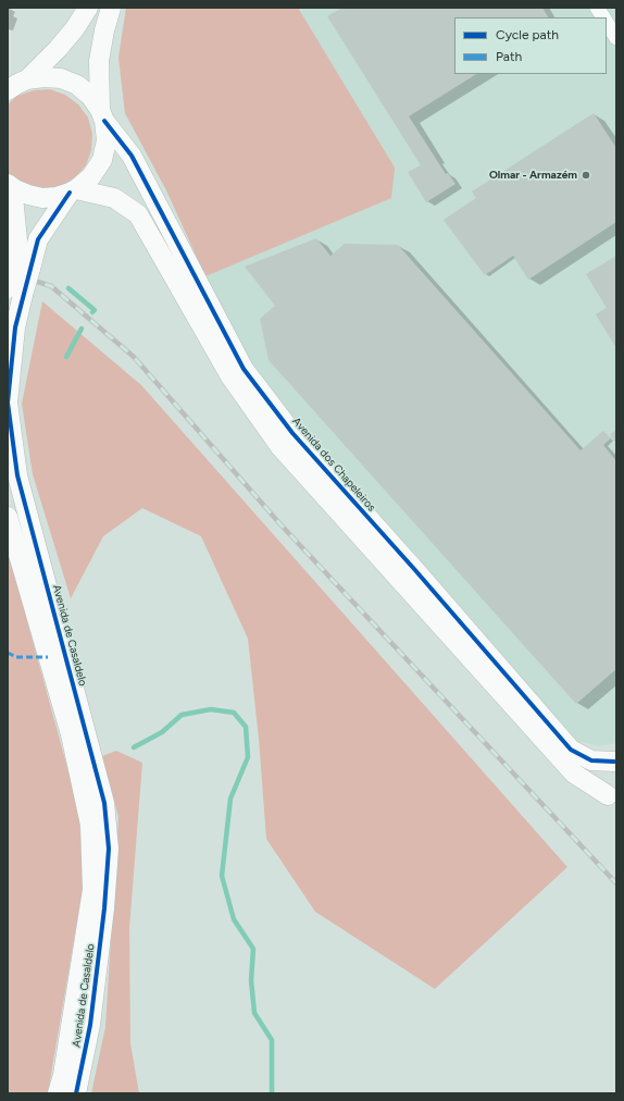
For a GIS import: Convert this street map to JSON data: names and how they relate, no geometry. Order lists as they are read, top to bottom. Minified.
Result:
{"streets":{"street":["Avenida dos Chapeleiros","Avenida de Casaldelo"]},"crossings":[["Avenida dos Chapeleiros","Avenida de Casaldelo"]],"places":["Olmar - Armazém"],"legend":["Cycle path","Path"]}
